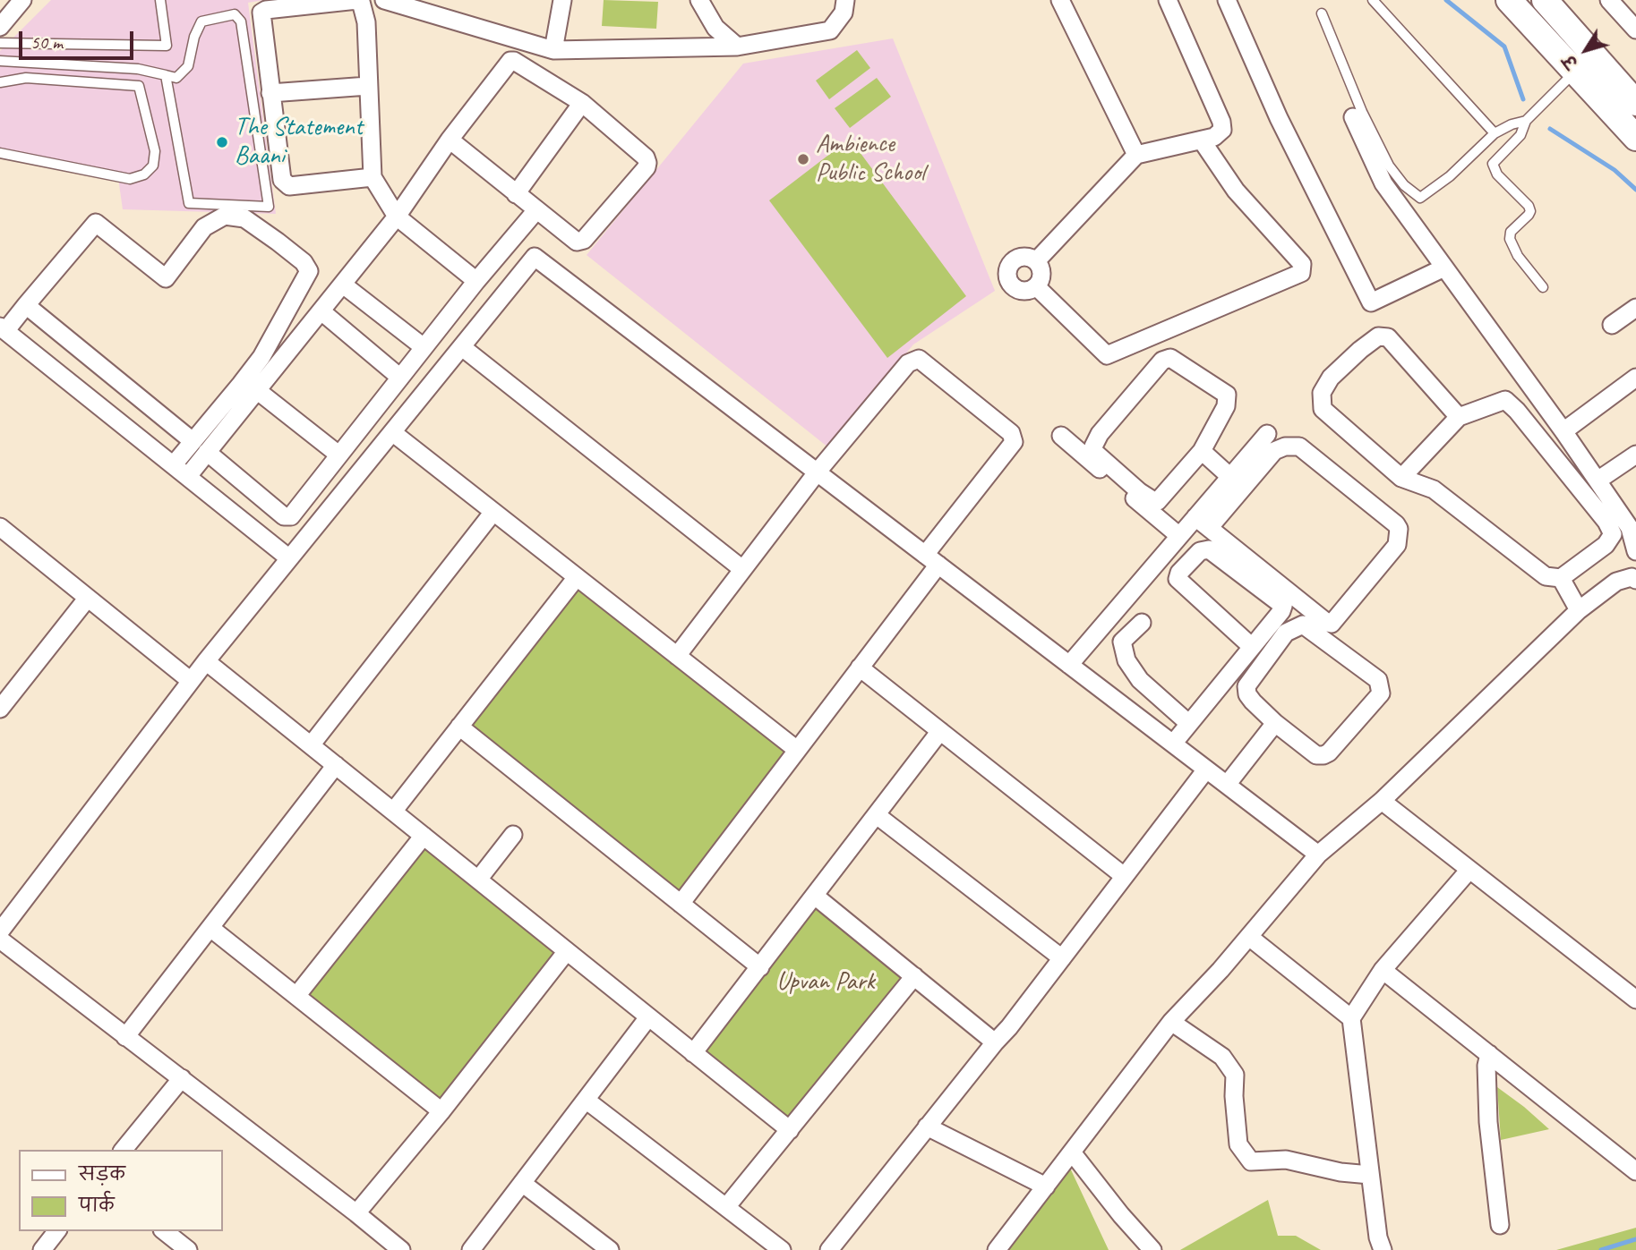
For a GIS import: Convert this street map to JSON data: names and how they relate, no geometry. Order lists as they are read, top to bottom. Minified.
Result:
{"parks":["Upvan Park"],"places":["The Statement Baani","Ambience Public School"],"legend":["सड़क","पार्क"],"scale_bar":"50 m","north":"bottom left"}
